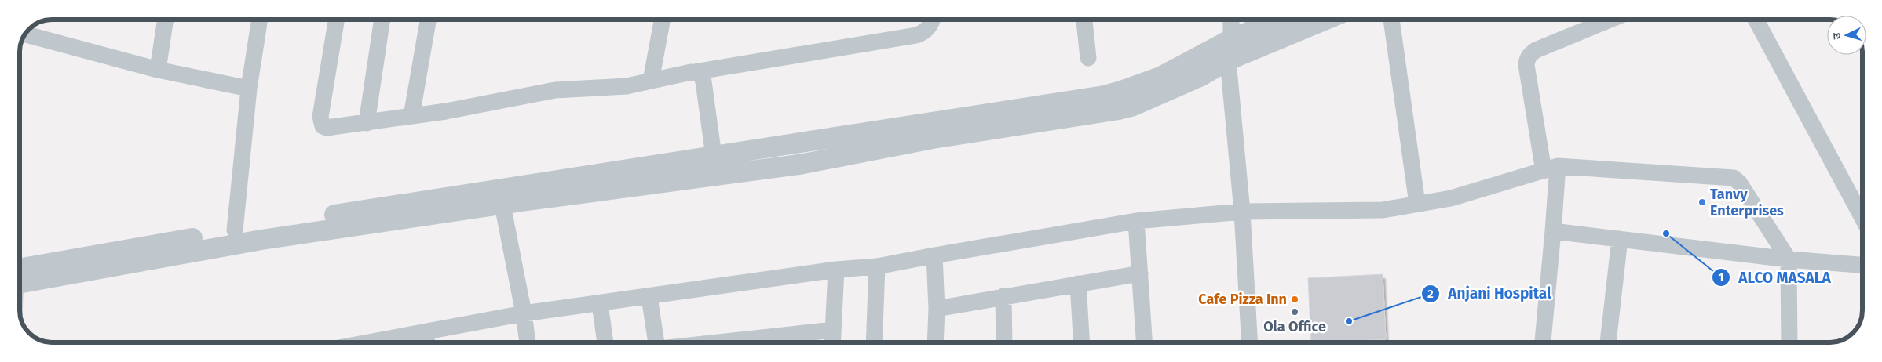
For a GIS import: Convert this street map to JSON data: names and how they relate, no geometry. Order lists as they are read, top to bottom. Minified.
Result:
{"places":["Tanvy Enterprises","ALCO MASALA","Cafe Pizza Inn","Ola Office","Anjani Hospital"],"north":"left"}
